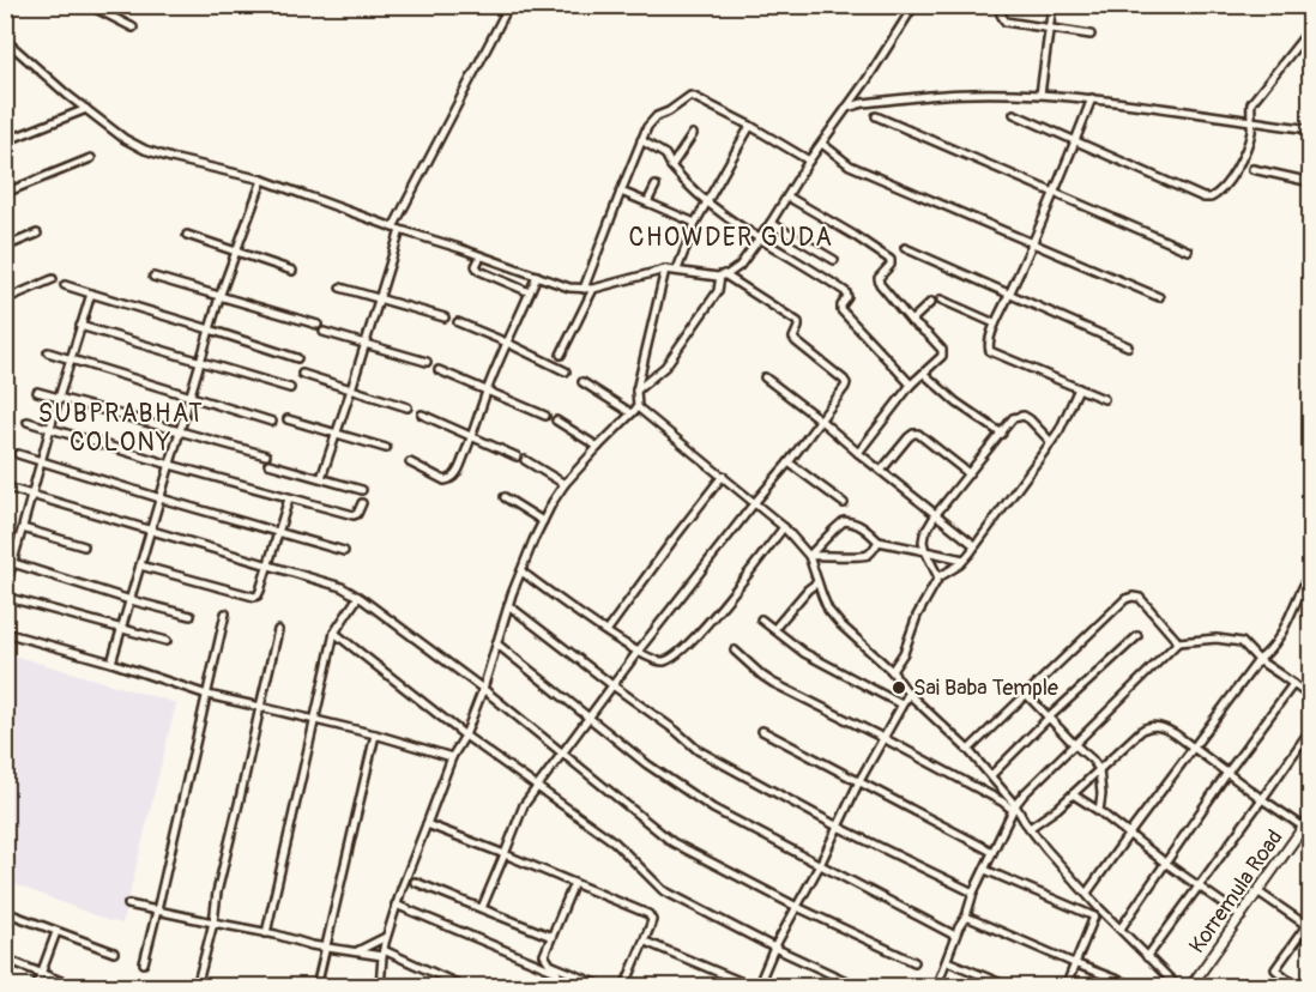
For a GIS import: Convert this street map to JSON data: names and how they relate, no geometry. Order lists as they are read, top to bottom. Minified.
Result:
{"streets":{"street":["Korremula Road"]},"districts":["CHOWDER GUDA","SUBPRABHAT COLONY"],"places":["Sai Baba Temple"]}
